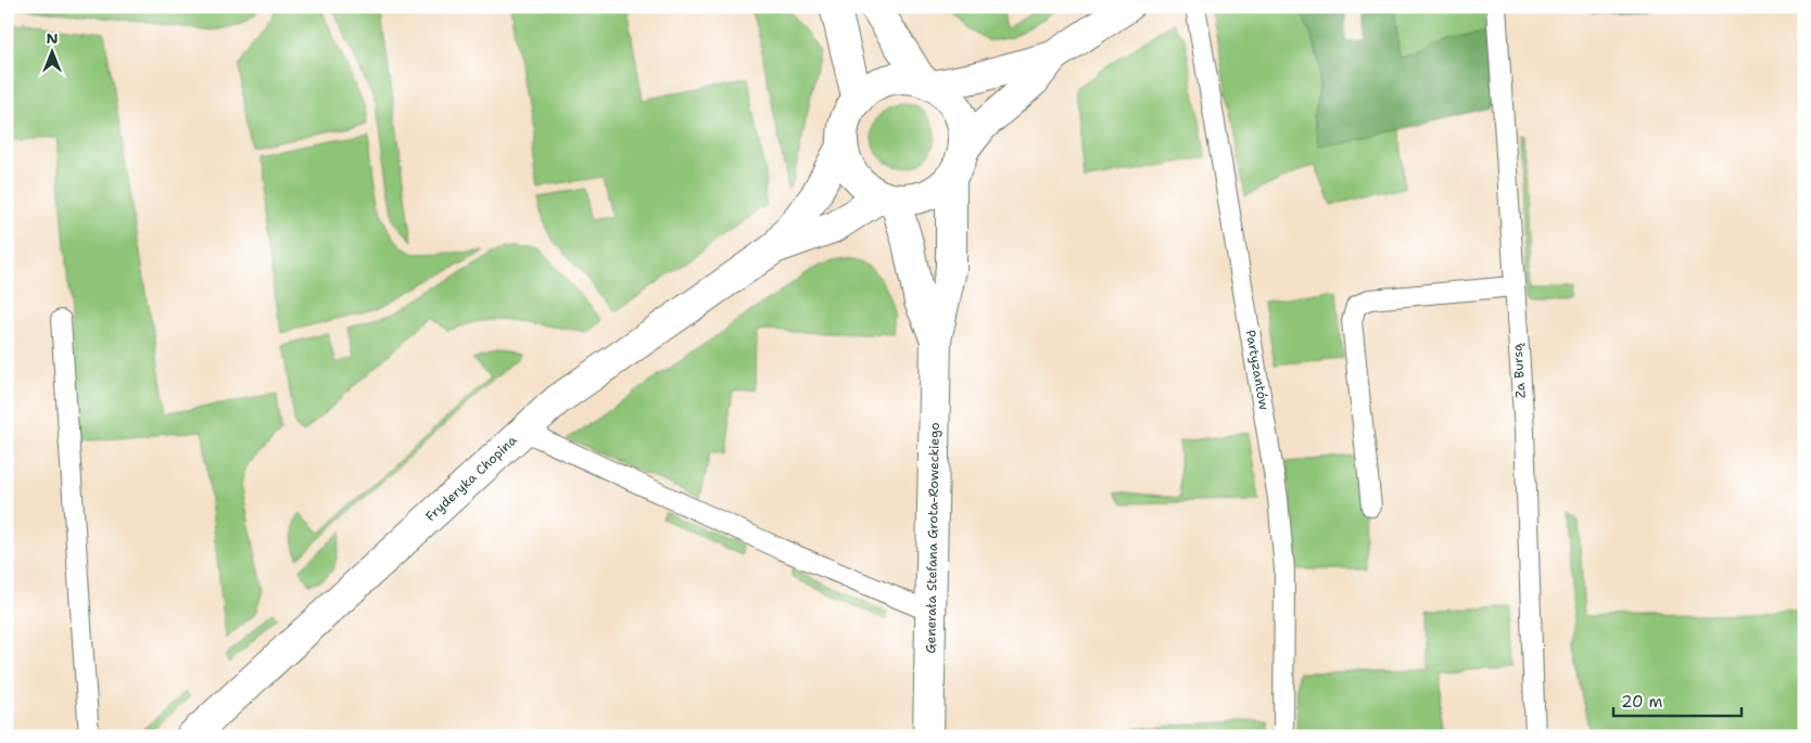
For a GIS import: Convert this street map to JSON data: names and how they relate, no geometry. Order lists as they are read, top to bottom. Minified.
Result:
{"streets":{"street":["Fryderyka Chopina","Generała Stefana Grota-Roweckiego"],"lane":["Partyzantów","Za Bursą"]},"scale_bar":"20 m","north":"top"}
